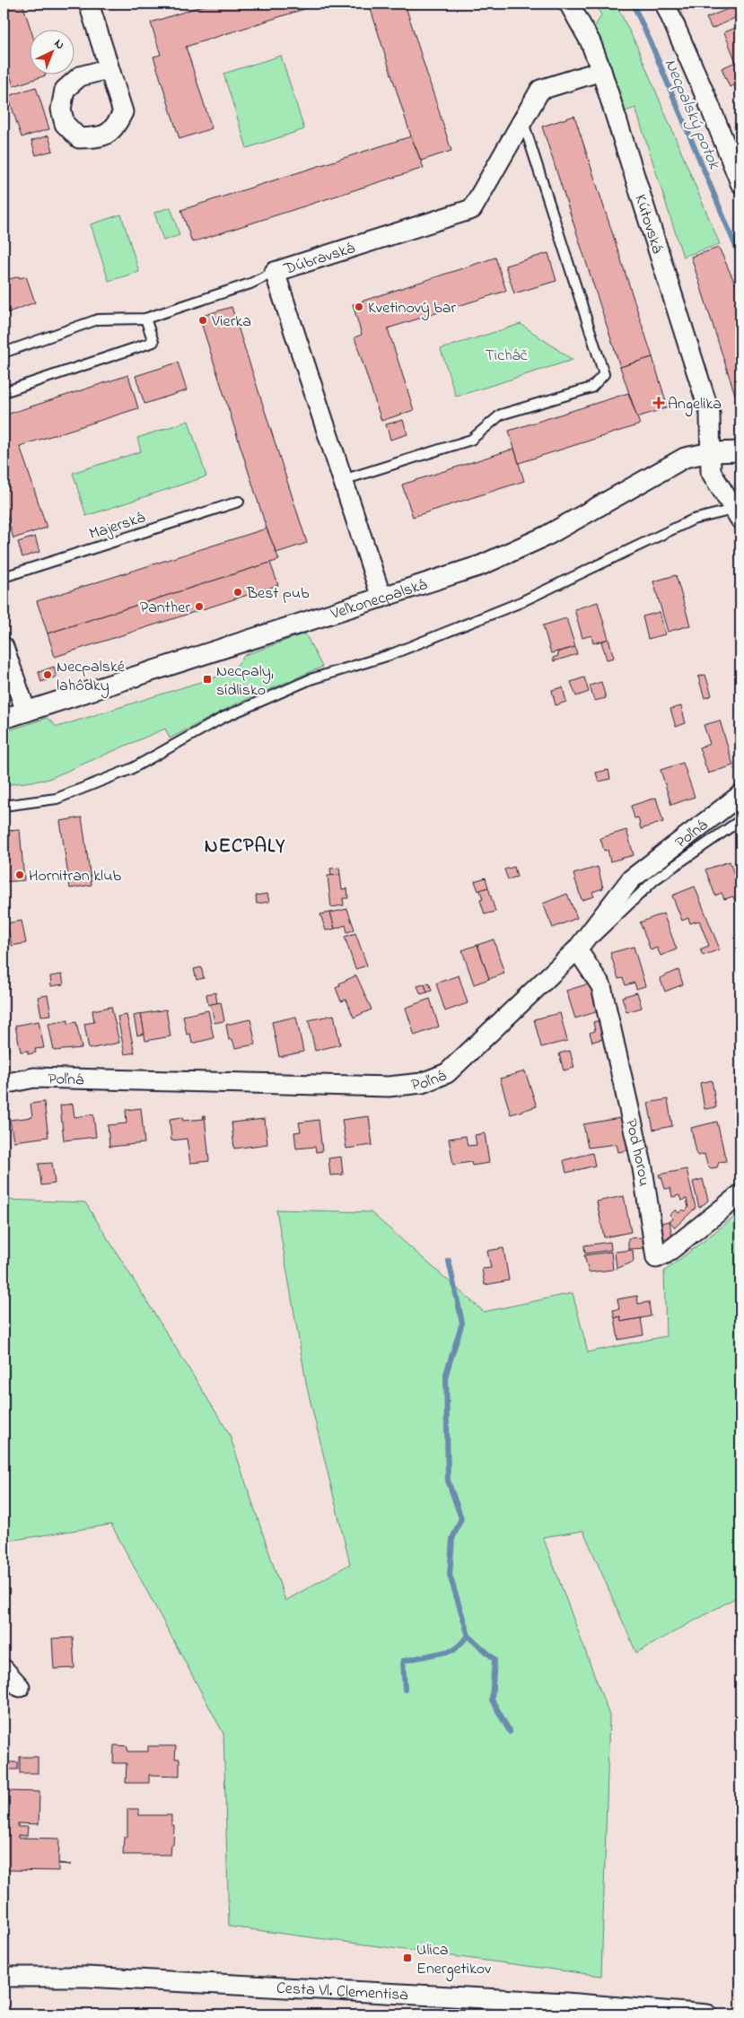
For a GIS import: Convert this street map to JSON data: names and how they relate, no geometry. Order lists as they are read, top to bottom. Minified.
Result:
{"streets":{"street":["Kútovská","Dúbravská","Veľkonecpalská","Poľná","Pod horou","Cesta Vl. Clementisa"],"lane":["Majerská"]},"crossings":[["Kútovská","Dúbravská"],["Kútovská","Veľkonecpalská"],["Dúbravská","Veľkonecpalská"],["Poľná","Pod horou"]],"districts":["NECPALY"],"water":["Necpalský potok"],"parks":["Ticháč"],"places":{"other":["Kvetinový bar","Vierka","Best pub","Panther","Necpalské lahôdky","Hornitran klub"],"health":["Angelika"],"transit":["Necpaly, sídlisko","Ulica Energetikov"]},"north":"top right"}
